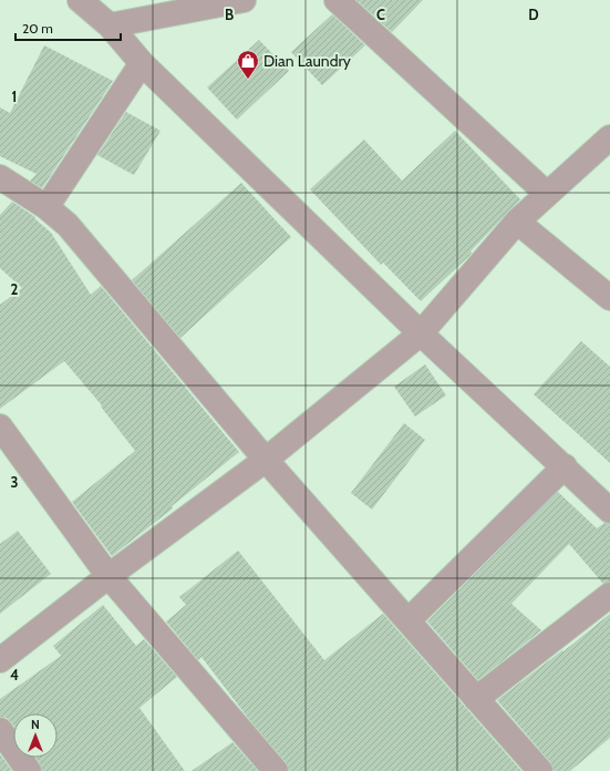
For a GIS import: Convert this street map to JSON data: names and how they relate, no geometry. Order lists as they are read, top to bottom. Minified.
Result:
{"places":{"shop":["Dian Laundry"]},"scale_bar":"20 m","north":"top","grid":{"columns":["B","C","D"],"rows":["1","2","3","4"]}}
